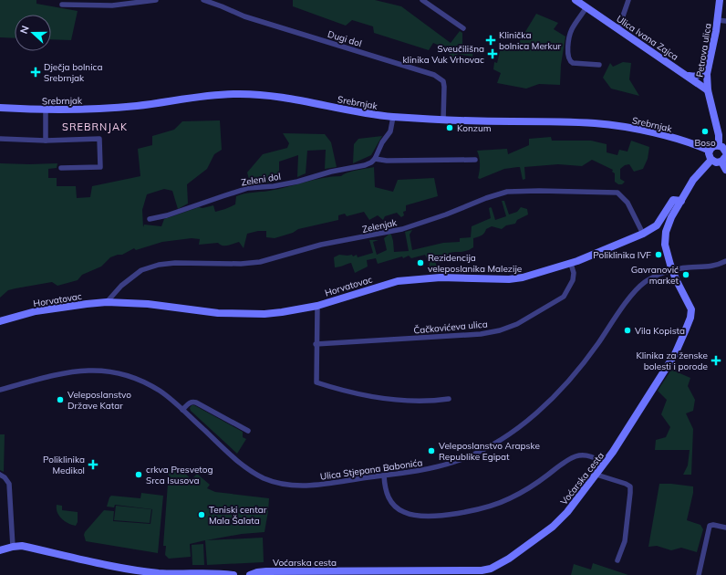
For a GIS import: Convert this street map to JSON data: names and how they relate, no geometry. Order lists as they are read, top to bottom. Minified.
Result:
{"streets":{"street":["Ulica Ivana Zajca","Dugi dol","Petrova ulica","Srebrnjak","Zeleni dol","Zelenjak","Horvatovac","Čačkovićeva ulica","Ulica Stjepana Babonića","Voćarska cesta"]},"crossings":[["Ulica Ivana Zajca","Petrova ulica"],["Dugi dol","Srebrnjak"],["Zelenjak","Horvatovac"],["Horvatovac","Čačkovićeva ulica"],["Horvatovac","Voćarska cesta"],["Ulica Stjepana Babonića","Voćarska cesta"]],"districts":["SREBRNJAK"],"places":{"health":["Klinička bolnica Merkur","Sveučilišna klinika Vuk Vrhovac","Dječja bolnica Srebrnjak","Klinika za ženske bolesti i porode","Poliklinika Medikol"],"other":["Konzum","Boso","Poliklinika IVF","Rezidencija veleposlanika Malezije","Gavranović market","Vila Kopista","Veleposlanstvo Države Katar","Veleposlanstvo Arapske Republike Egipat","crkva Presvetog Srca Isusova","Teniski centar Mala Šalata"]},"north":"left"}
